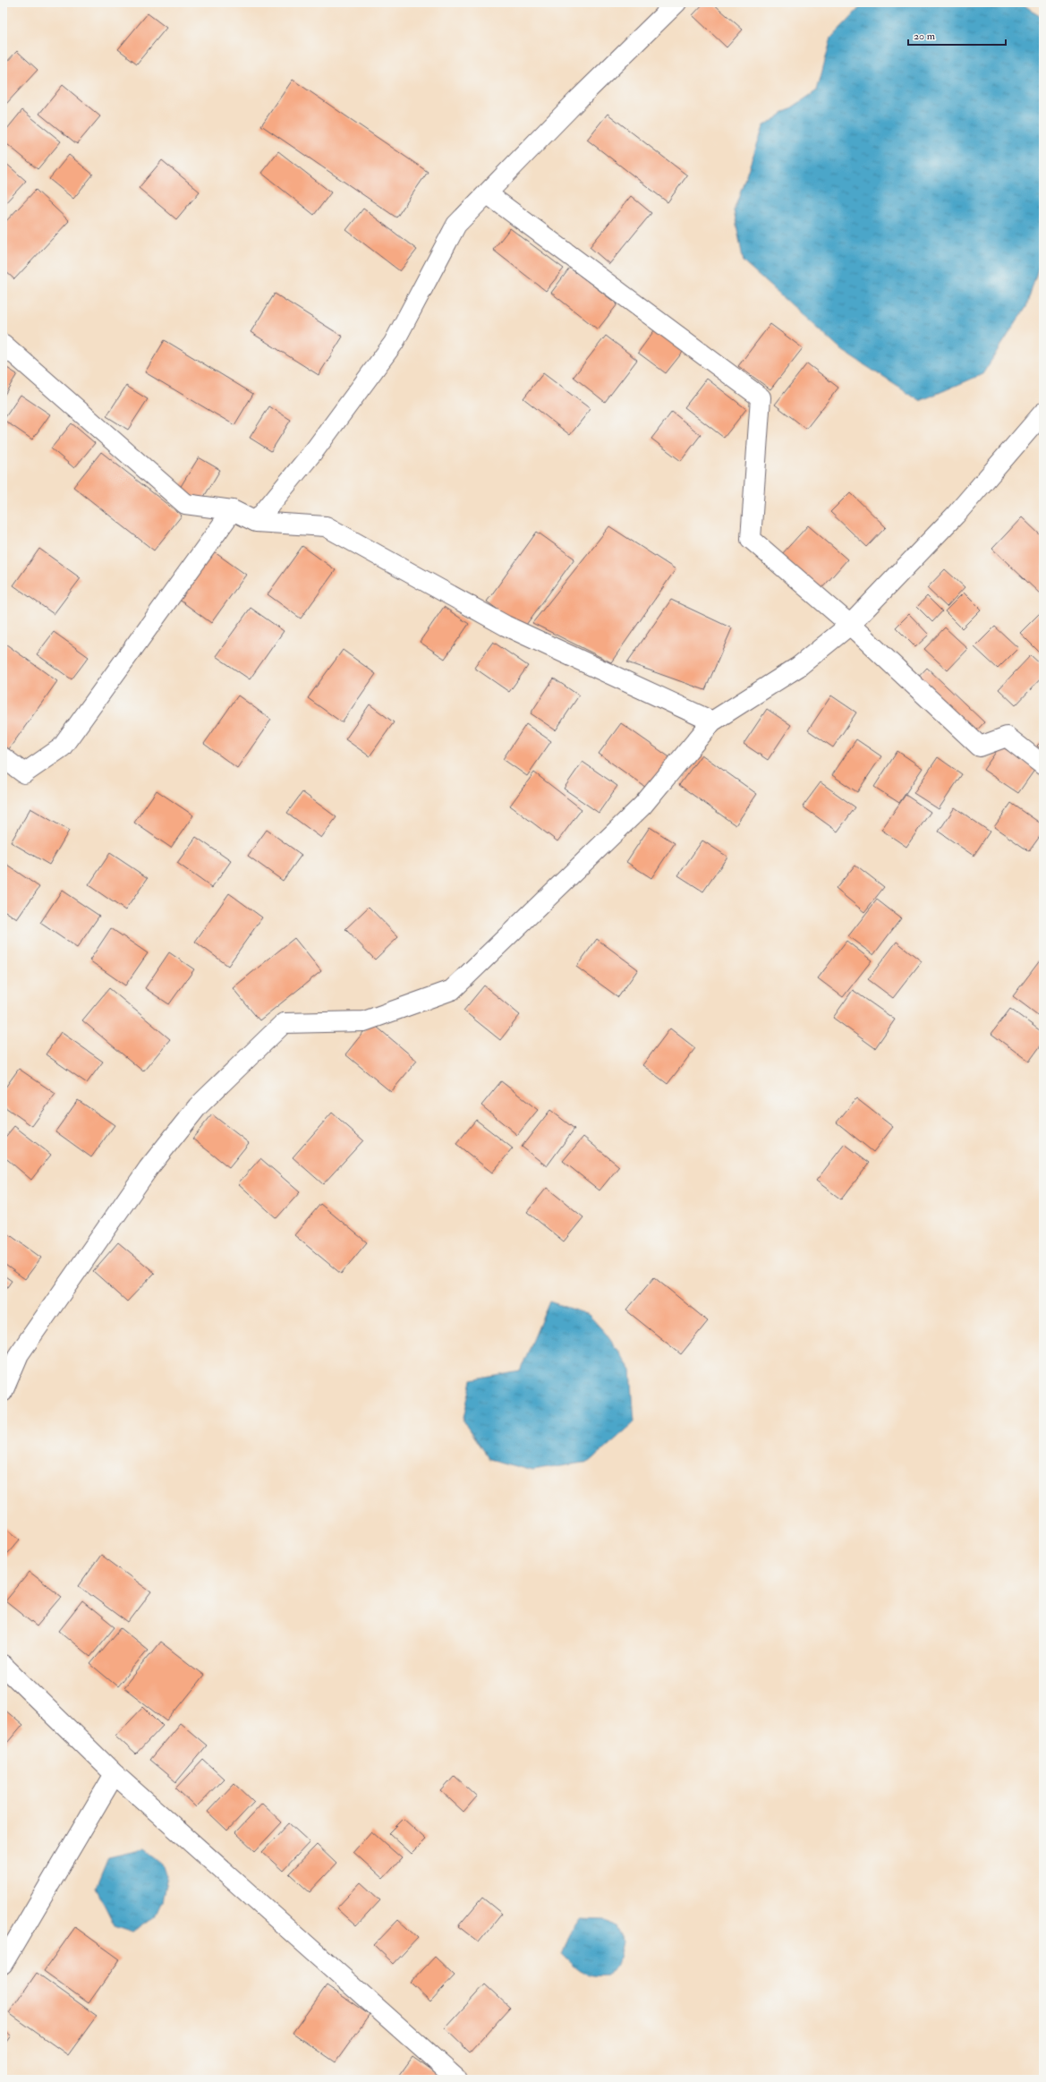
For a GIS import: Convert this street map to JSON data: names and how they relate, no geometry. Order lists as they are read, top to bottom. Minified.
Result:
{"scale_bar":"20 m"}
